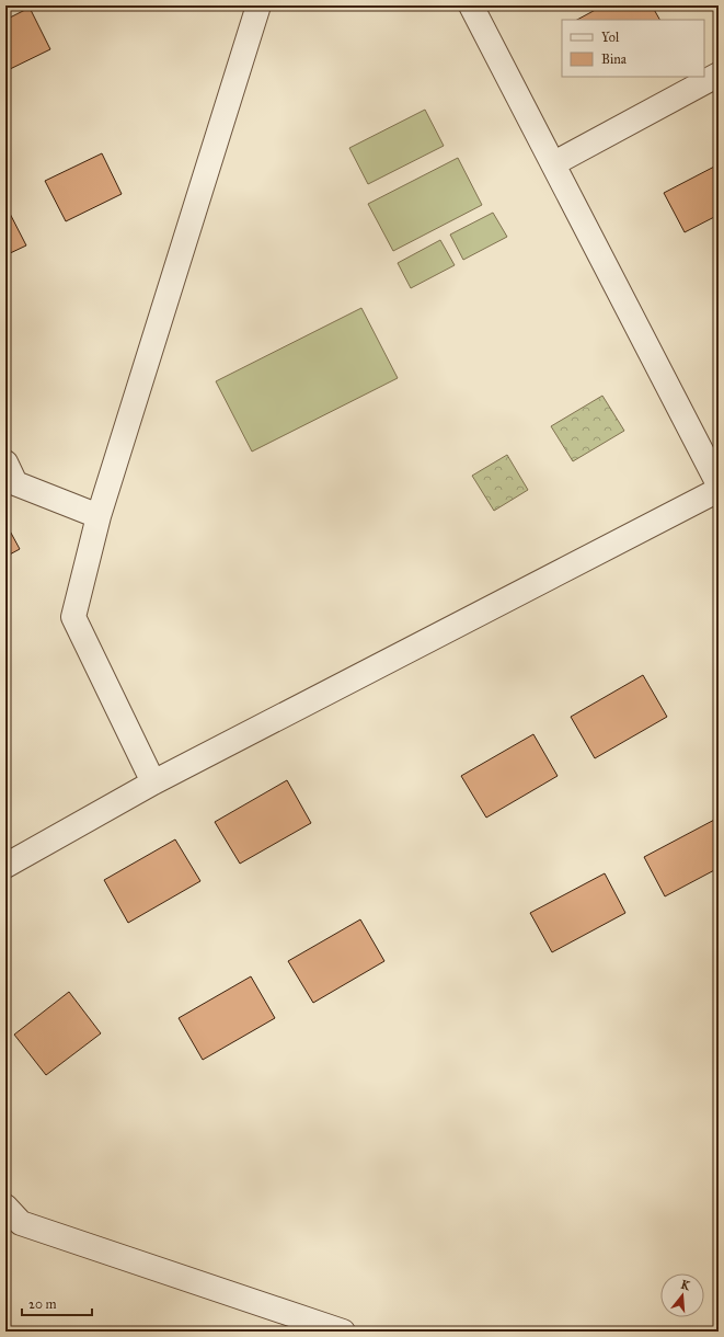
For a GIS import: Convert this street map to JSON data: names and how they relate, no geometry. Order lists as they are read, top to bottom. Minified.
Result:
{"legend":["Yol","Bina"],"scale_bar":"20 m","north":"top"}
